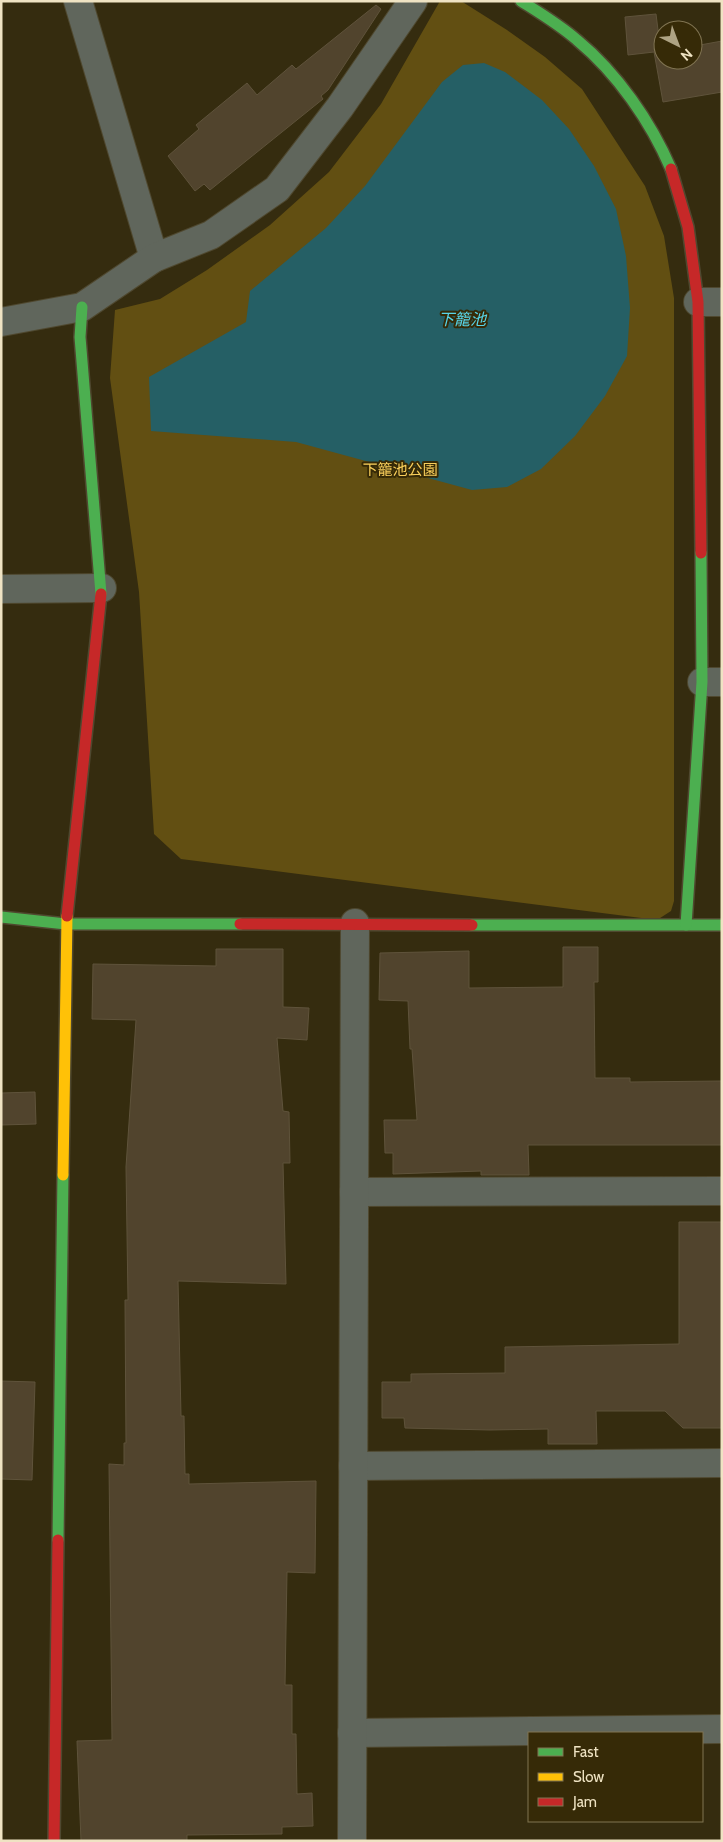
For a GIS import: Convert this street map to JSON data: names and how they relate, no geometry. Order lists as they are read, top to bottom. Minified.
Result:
{"water":["下籠池"],"parks":["下籠池公園"],"legend":["Fast","Slow","Jam"],"north":"bottom right"}
